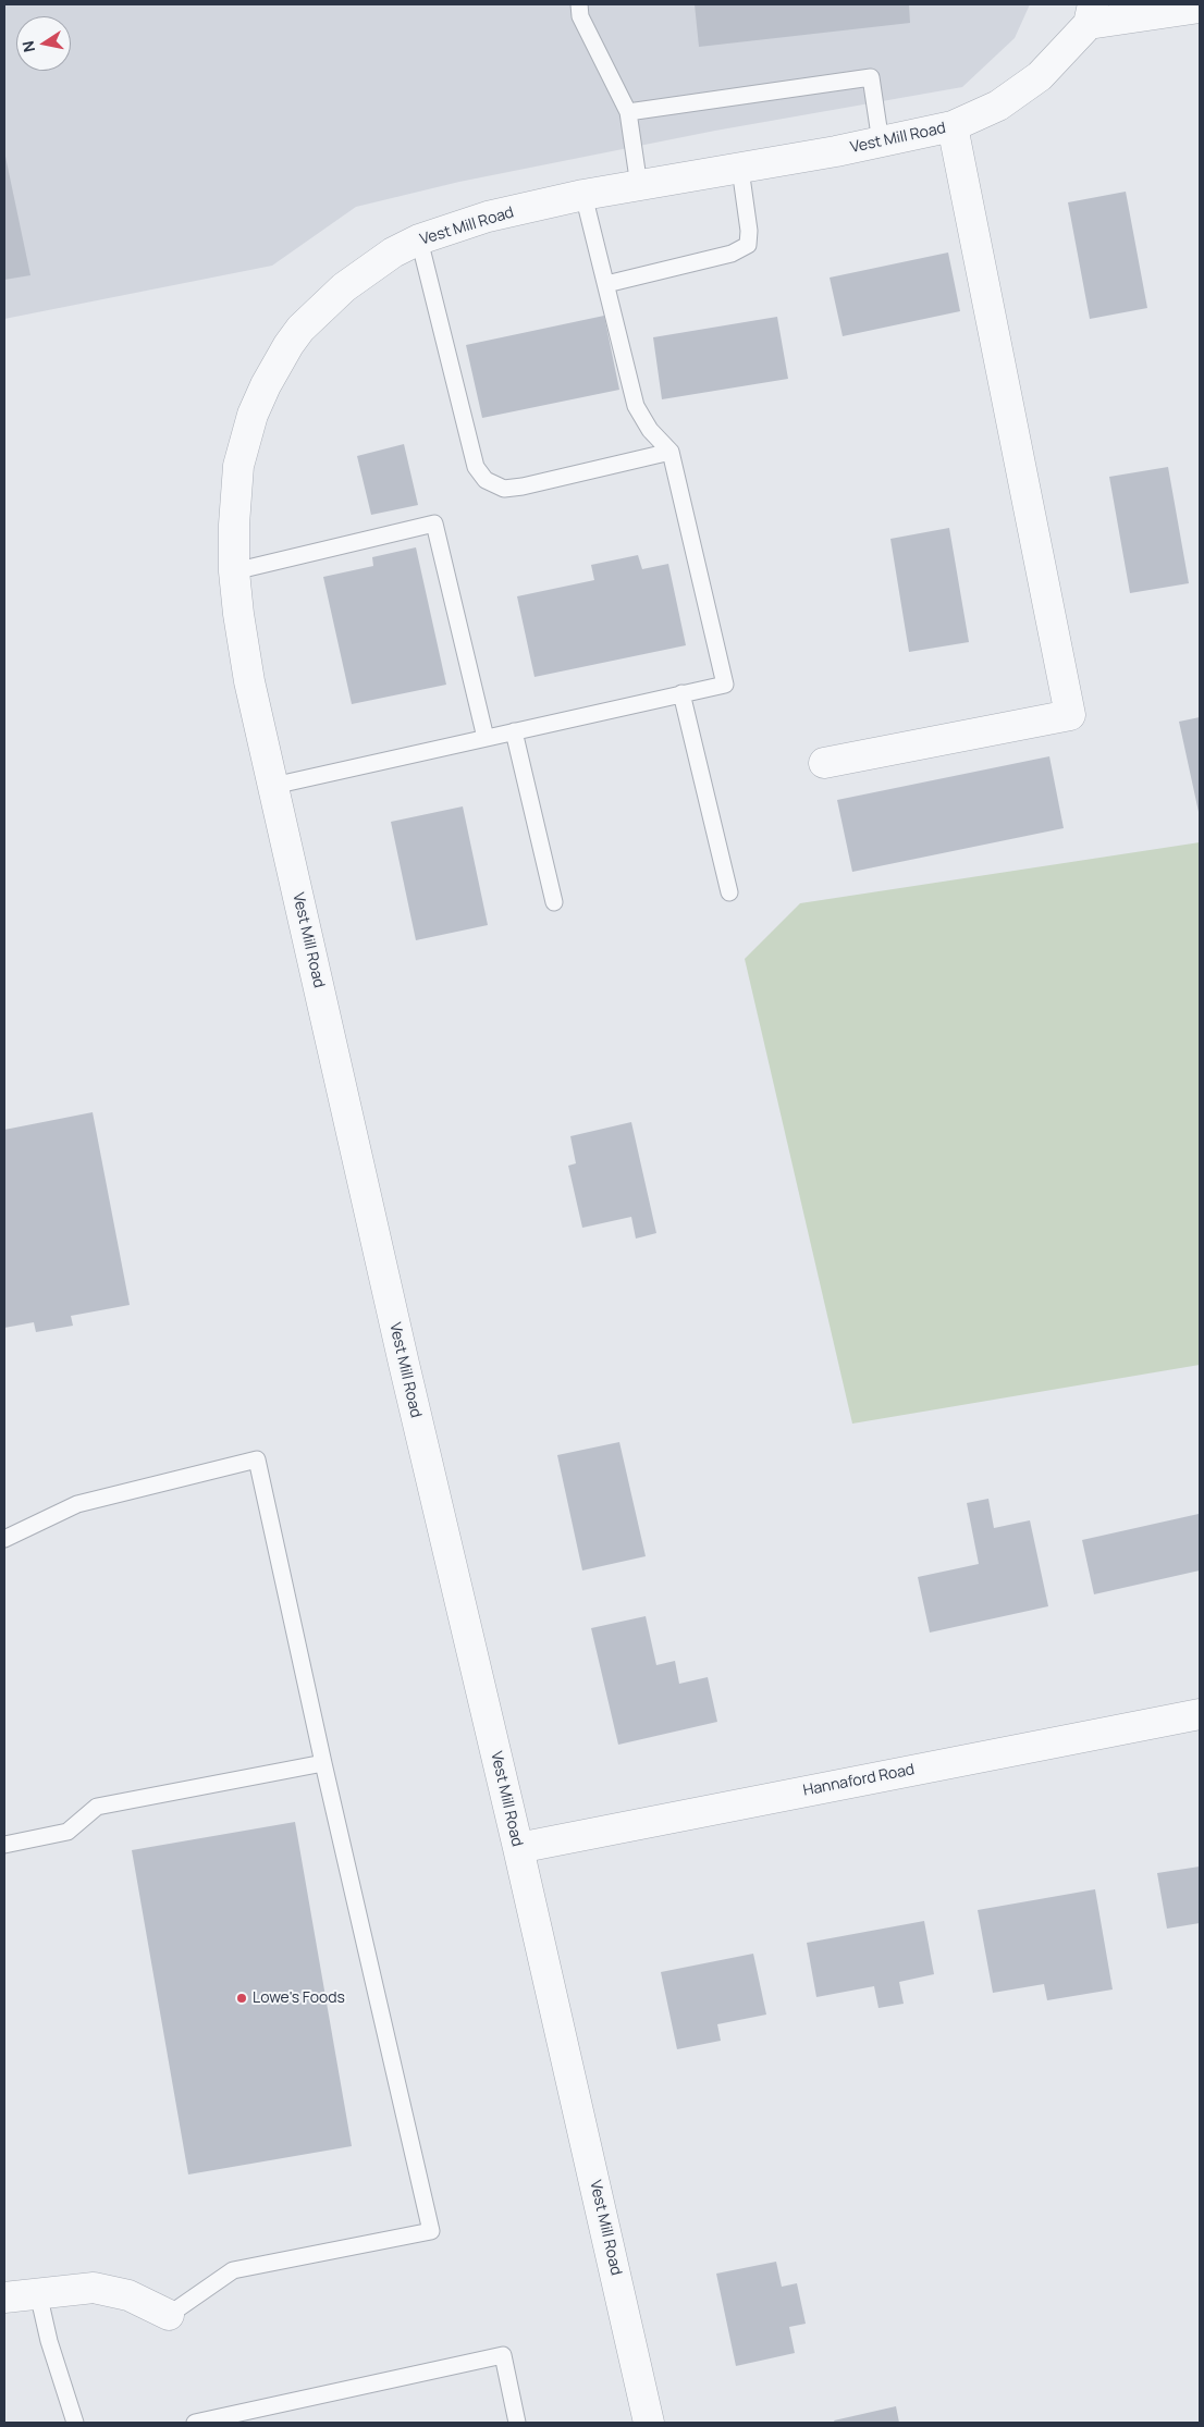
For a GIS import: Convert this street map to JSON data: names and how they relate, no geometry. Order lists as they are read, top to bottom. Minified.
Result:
{"streets":{"street":["Vest Mill Road","Hannaford Road"]},"crossings":[["Vest Mill Road","Hannaford Road"]],"places":["Lowe's Foods"],"north":"left"}
